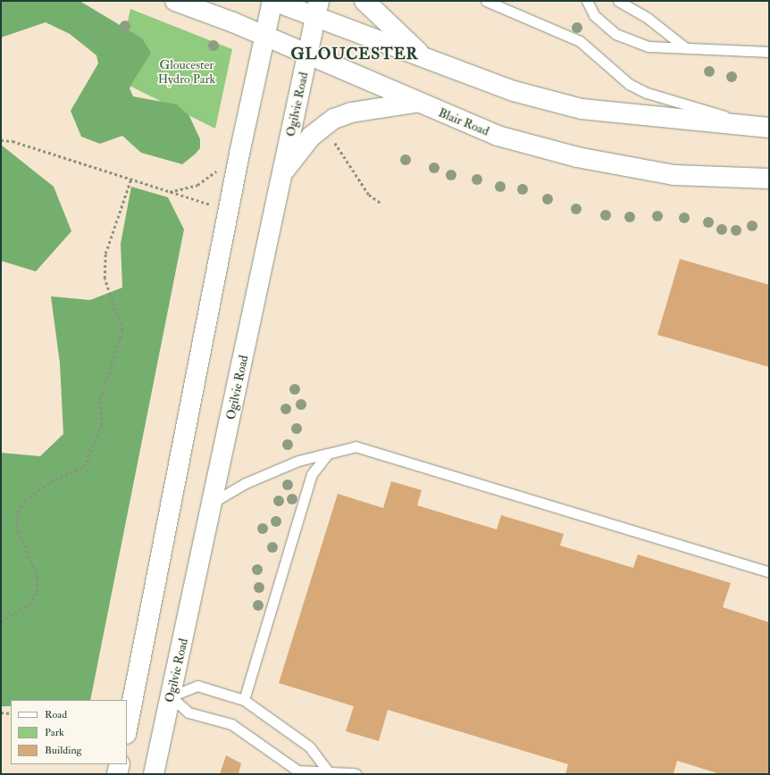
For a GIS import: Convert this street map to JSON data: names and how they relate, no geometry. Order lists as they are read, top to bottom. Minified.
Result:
{"streets":{"main road":["Ogilvie Road","Blair Road"]},"crossings":[["Ogilvie Road","Blair Road"]],"districts":["GLOUCESTER"],"parks":["Gloucester Hydro Park"],"legend":["Road","Park","Building"]}
